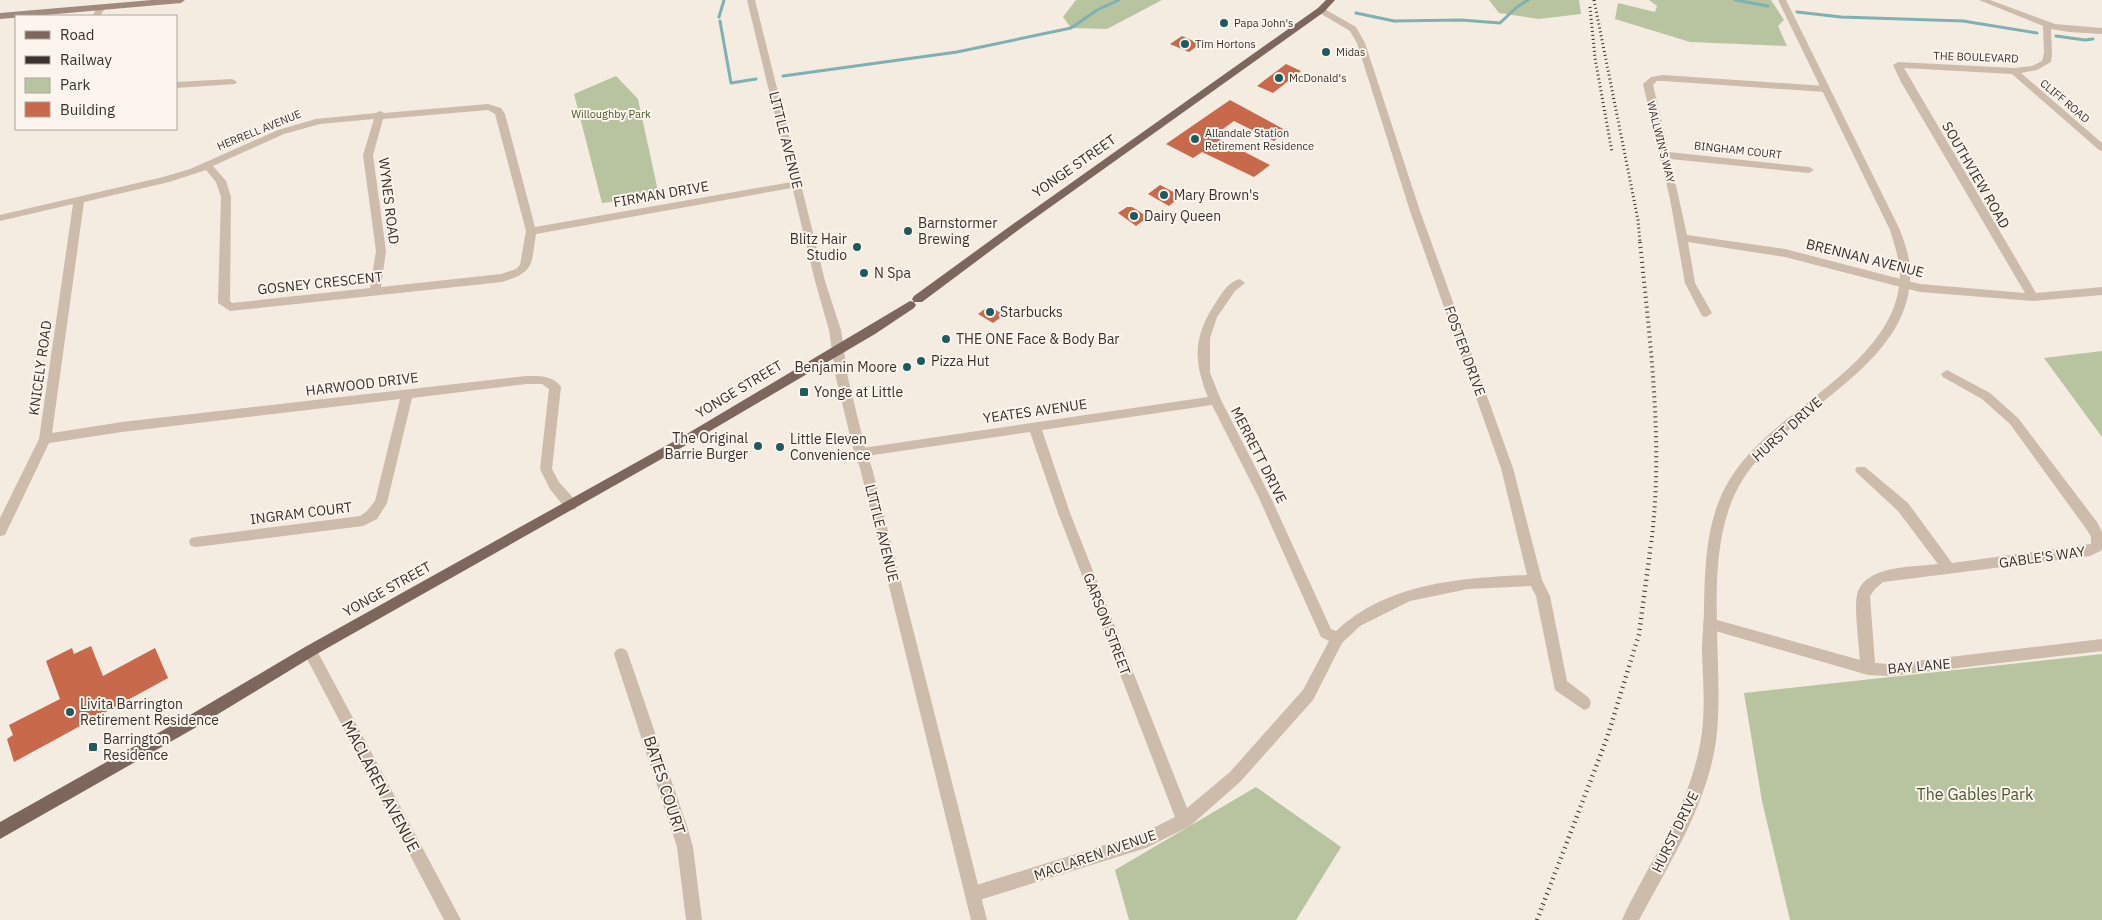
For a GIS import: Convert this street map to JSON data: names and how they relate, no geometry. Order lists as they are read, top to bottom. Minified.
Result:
{"streets":{"main road":["YONGE STREET"],"street":["THE BOULEVARD","CLIFF ROAD","HERRELL AVENUE","LITTLE AVENUE","WALLWIN'S WAY","BINGHAM COURT","SOUTHVIEW ROAD","FIRMAN DRIVE","WYNES ROAD","BRENNAN AVENUE","GOSNEY CRESCENT","FOSTER DRIVE","KNICELY ROAD","HARWOOD DRIVE","YEATES AVENUE","HURST DRIVE","MERRETT DRIVE","INGRAM COURT","GABLE'S WAY","GARSON STREET","BAY LANE","BATES COURT","MACLAREN AVENUE"]},"crossings":[["THE BOULEVARD","CLIFF ROAD"],["THE BOULEVARD","SOUTHVIEW ROAD"],["HERRELL AVENUE","FIRMAN DRIVE"],["HERRELL AVENUE","WYNES ROAD"],["HERRELL AVENUE","GOSNEY CRESCENT"],["HERRELL AVENUE","KNICELY ROAD"],["LITTLE AVENUE","YONGE STREET"],["LITTLE AVENUE","FIRMAN DRIVE"],["LITTLE AVENUE","YEATES AVENUE"],["LITTLE AVENUE","MACLAREN AVENUE"],["WALLWIN'S WAY","BINGHAM COURT"],["WALLWIN'S WAY","BRENNAN AVENUE"],["WALLWIN'S WAY","HURST DRIVE"],["YONGE STREET","FOSTER DRIVE"],["YONGE STREET","HARWOOD DRIVE"],["YONGE STREET","MACLAREN AVENUE"],["SOUTHVIEW ROAD","BRENNAN AVENUE"],["FIRMAN DRIVE","GOSNEY CRESCENT"],["WYNES ROAD","GOSNEY CRESCENT"],["BRENNAN AVENUE","HURST DRIVE"],["FOSTER DRIVE","MACLAREN AVENUE"],["KNICELY ROAD","HARWOOD DRIVE"],["HARWOOD DRIVE","INGRAM COURT"],["YEATES AVENUE","MERRETT DRIVE"],["YEATES AVENUE","GARSON STREET"],["HURST DRIVE","BAY LANE"],["MERRETT DRIVE","MACLAREN AVENUE"],["GABLE'S WAY","BAY LANE"],["GARSON STREET","MACLAREN AVENUE"]],"parks":["Willoughby Park","The Gables Park"],"places":{"other":["Papa John's","Tim Hortons","Midas","McDonald's","Allandale Station Retirement Residence","Mary Brown's","Dairy Queen","Barnstormer Brewing","Blitz Hair Studio","N Spa","Starbucks","THE ONE Face & Body Bar","Pizza Hut","Benjamin Moore","The Original Barrie Burger","Little Eleven Convenience","Livita Barrington Retirement Residence"],"transit":["Yonge at Little","Barrington Residence"]},"legend":["Road","Railway","Park","Building"]}
